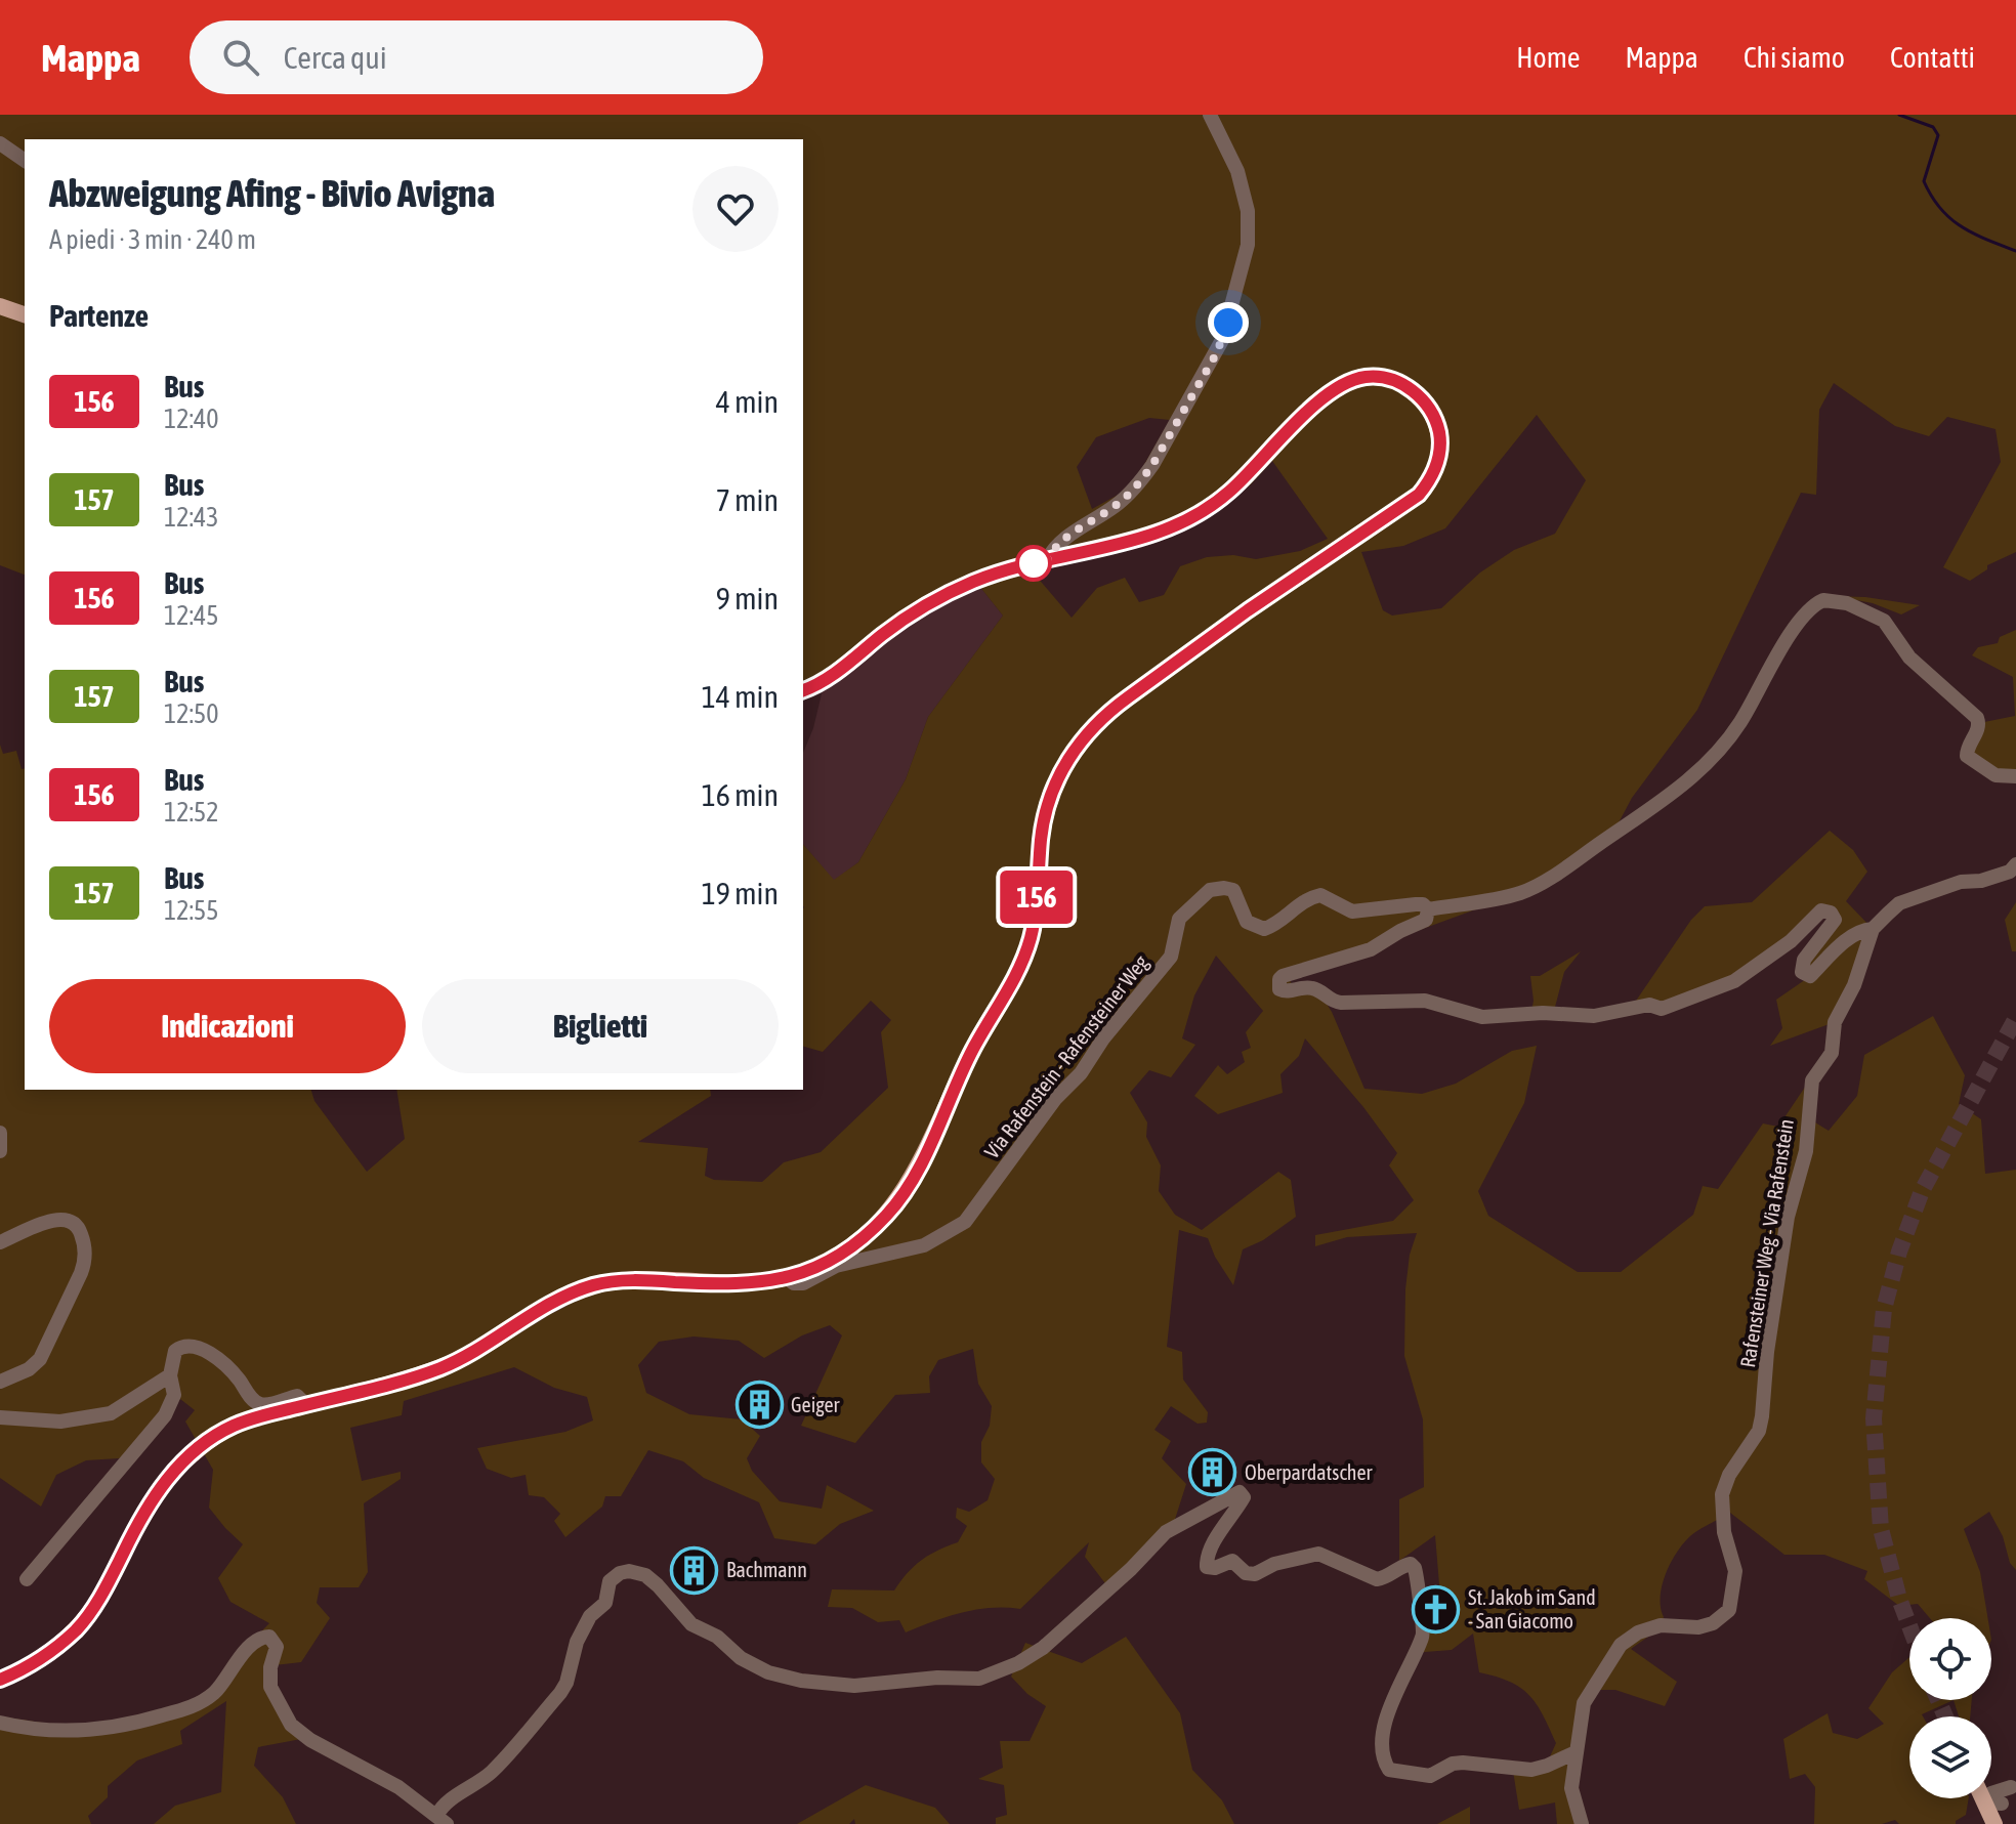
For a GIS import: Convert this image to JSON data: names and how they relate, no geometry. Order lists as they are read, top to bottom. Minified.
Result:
{"streets":{"street":["Via Rafenstein - Rafensteiner Weg","Rafensteiner Weg - Via Rafenstein"]},"places":{"building":["Geiger","Oberpardatscher","Bachmann"],"church":["St. Jakob im Sand - San Giacomo"]},"lines":["bus line 156"],"page":{"header":"Mappa","search":"Cerca qui","nav":["Home","Mappa","Chi siamo","Contatti"],"on_map":"156","heading":[["Abzweigung Afing - Bivio Avigna","A piedi · 3 min · 240 m"],"Partenze"],"list":[{"mark":"156","name":"Bus","note":"12:40","value":"4 min"},{"mark":"157","name":"Bus","note":"12:43","value":"7 min"},{"mark":"156","name":"Bus","note":"12:45","value":"9 min"},{"mark":"157","name":"Bus","note":"12:50","value":"14 min"},{"mark":"156","name":"Bus","note":"12:52","value":"16 min"},{"mark":"157","name":"Bus","note":"12:55","value":"19 min"}],"buttons":["Indicazioni","Biglietti"]}}
